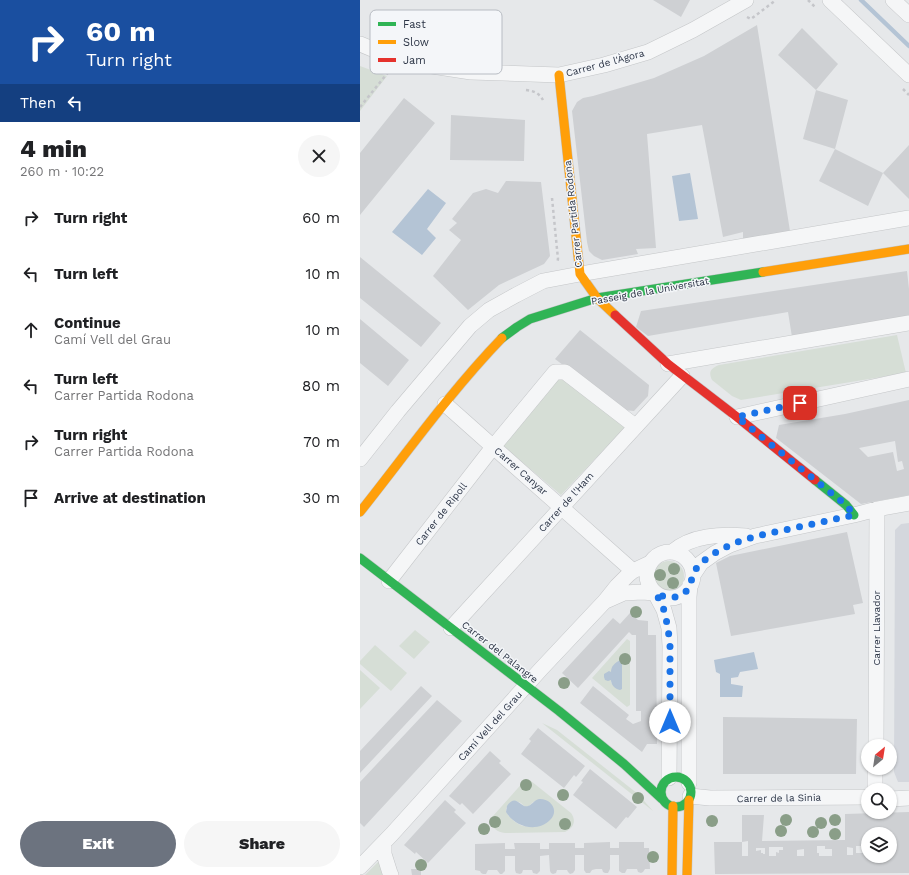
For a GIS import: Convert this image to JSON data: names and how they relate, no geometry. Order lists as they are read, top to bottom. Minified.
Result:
{"streets":{"street":["Carrer de l'Àgora","Carrer Partida Rodona","Passeig de la Universitat","Carrer Canyar","Carrer de l'Ham","Carrer de Ripoll","Carrer Llavador","Carrer del Palangre","Camí Vell del Grau","Carrer de la Sinia"]},"crossings":[["Carrer de l'Àgora","Carrer Partida Rodona"],["Carrer Partida Rodona","Passeig de la Universitat"],["Carrer Partida Rodona","Carrer de l'Ham"],["Passeig de la Universitat","Carrer Canyar"],["Carrer Canyar","Carrer de l'Ham"],["Carrer Canyar","Carrer de Ripoll"],["Carrer Canyar","Camí Vell del Grau"],["Carrer de l'Ham","Carrer de Ripoll"],["Carrer de l'Ham","Carrer del Palangre"],["Carrer de Ripoll","Carrer del Palangre"],["Carrer del Palangre","Camí Vell del Grau"],["Carrer del Palangre","Carrer de la Sinia"]],"legend":["Fast","Slow","Jam"],"north":"top right","page":{"turn":["60 m","Turn right"],"then":"Then","heading":["4 min","260 m · 10:22"],"list":[{"name":"Turn right","value":"60 m"},{"name":"Turn left","value":"10 m"},{"name":"Continue","note":"Camí Vell del Grau","value":"10 m"},{"name":"Turn left","note":"Carrer Partida Rodona","value":"80 m"},{"name":"Turn right","note":"Carrer Partida Rodona","value":"70 m"},{"name":"Arrive at destination","value":"30 m"}],"buttons":["Exit","Share"]}}
